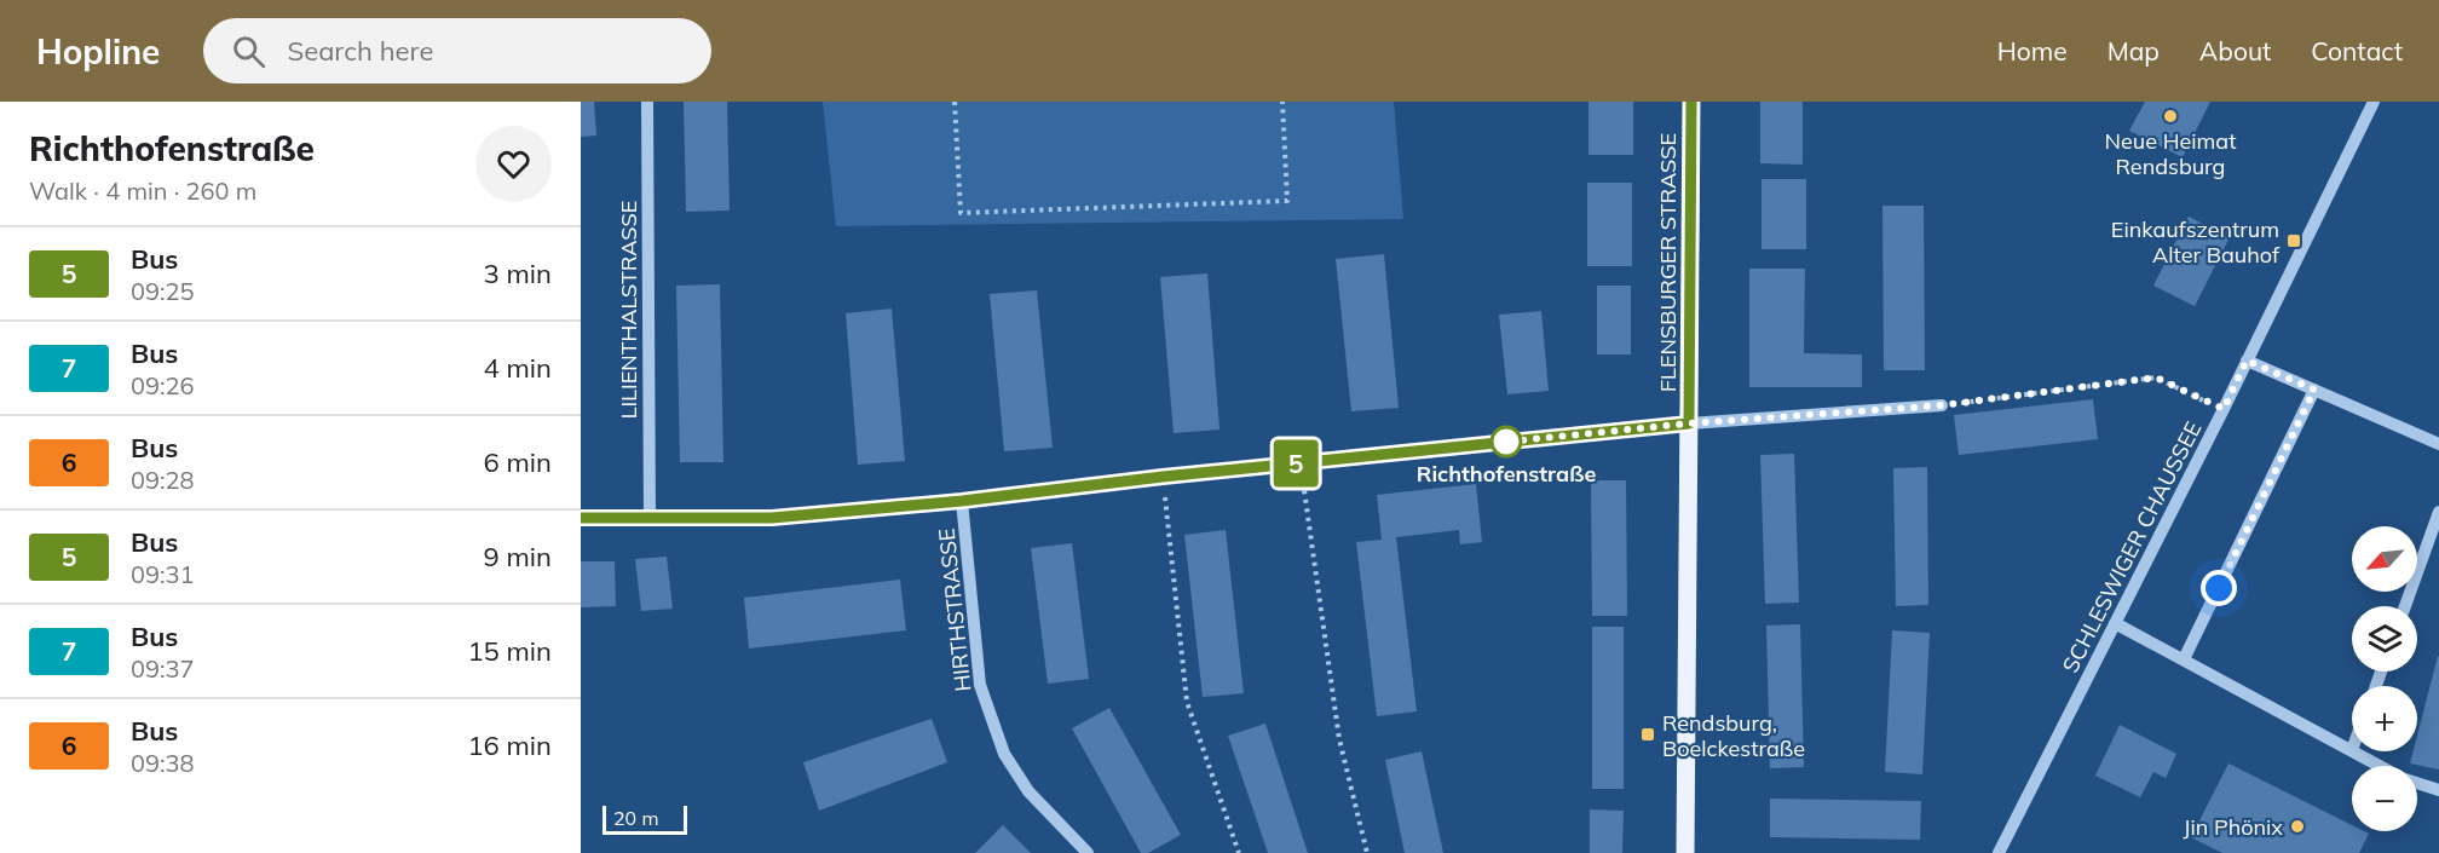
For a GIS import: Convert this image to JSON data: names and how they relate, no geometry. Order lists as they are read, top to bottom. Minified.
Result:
{"streets":{"main road":["FLENSBURGER STRASSE"],"street":["LILIENTHALSTRASSE","SCHLESWIGER CHAUSSEE","HIRTHSTRASSE"]},"places":{"other":["Neue Heimat Rendsburg","Richthofenstraße","Jin Phönix"],"transit":["Einkaufszentrum Alter Bauhof","Rendsburg, Boelckestraße"]},"lines":["bus line 5"],"scale_bar":"20 m","north":"bottom left","page":{"header":"Hopline","search":"Search here","nav":["Home","Map","About","Contact"],"heading":["Richthofenstraße","Walk · 4 min · 260 m"],"on_map":"5","list":[{"mark":"5","name":"Bus","note":"09:25","value":"3 min"},{"mark":"7","name":"Bus","note":"09:26","value":"4 min"},{"mark":"6","name":"Bus","note":"09:28","value":"6 min"},{"mark":"5","name":"Bus","note":"09:31","value":"9 min"},{"mark":"7","name":"Bus","note":"09:37","value":"15 min"},{"mark":"6","name":"Bus","note":"09:38","value":"16 min"}],"map_buttons":["+","−"],"scale":"20 m"}}
